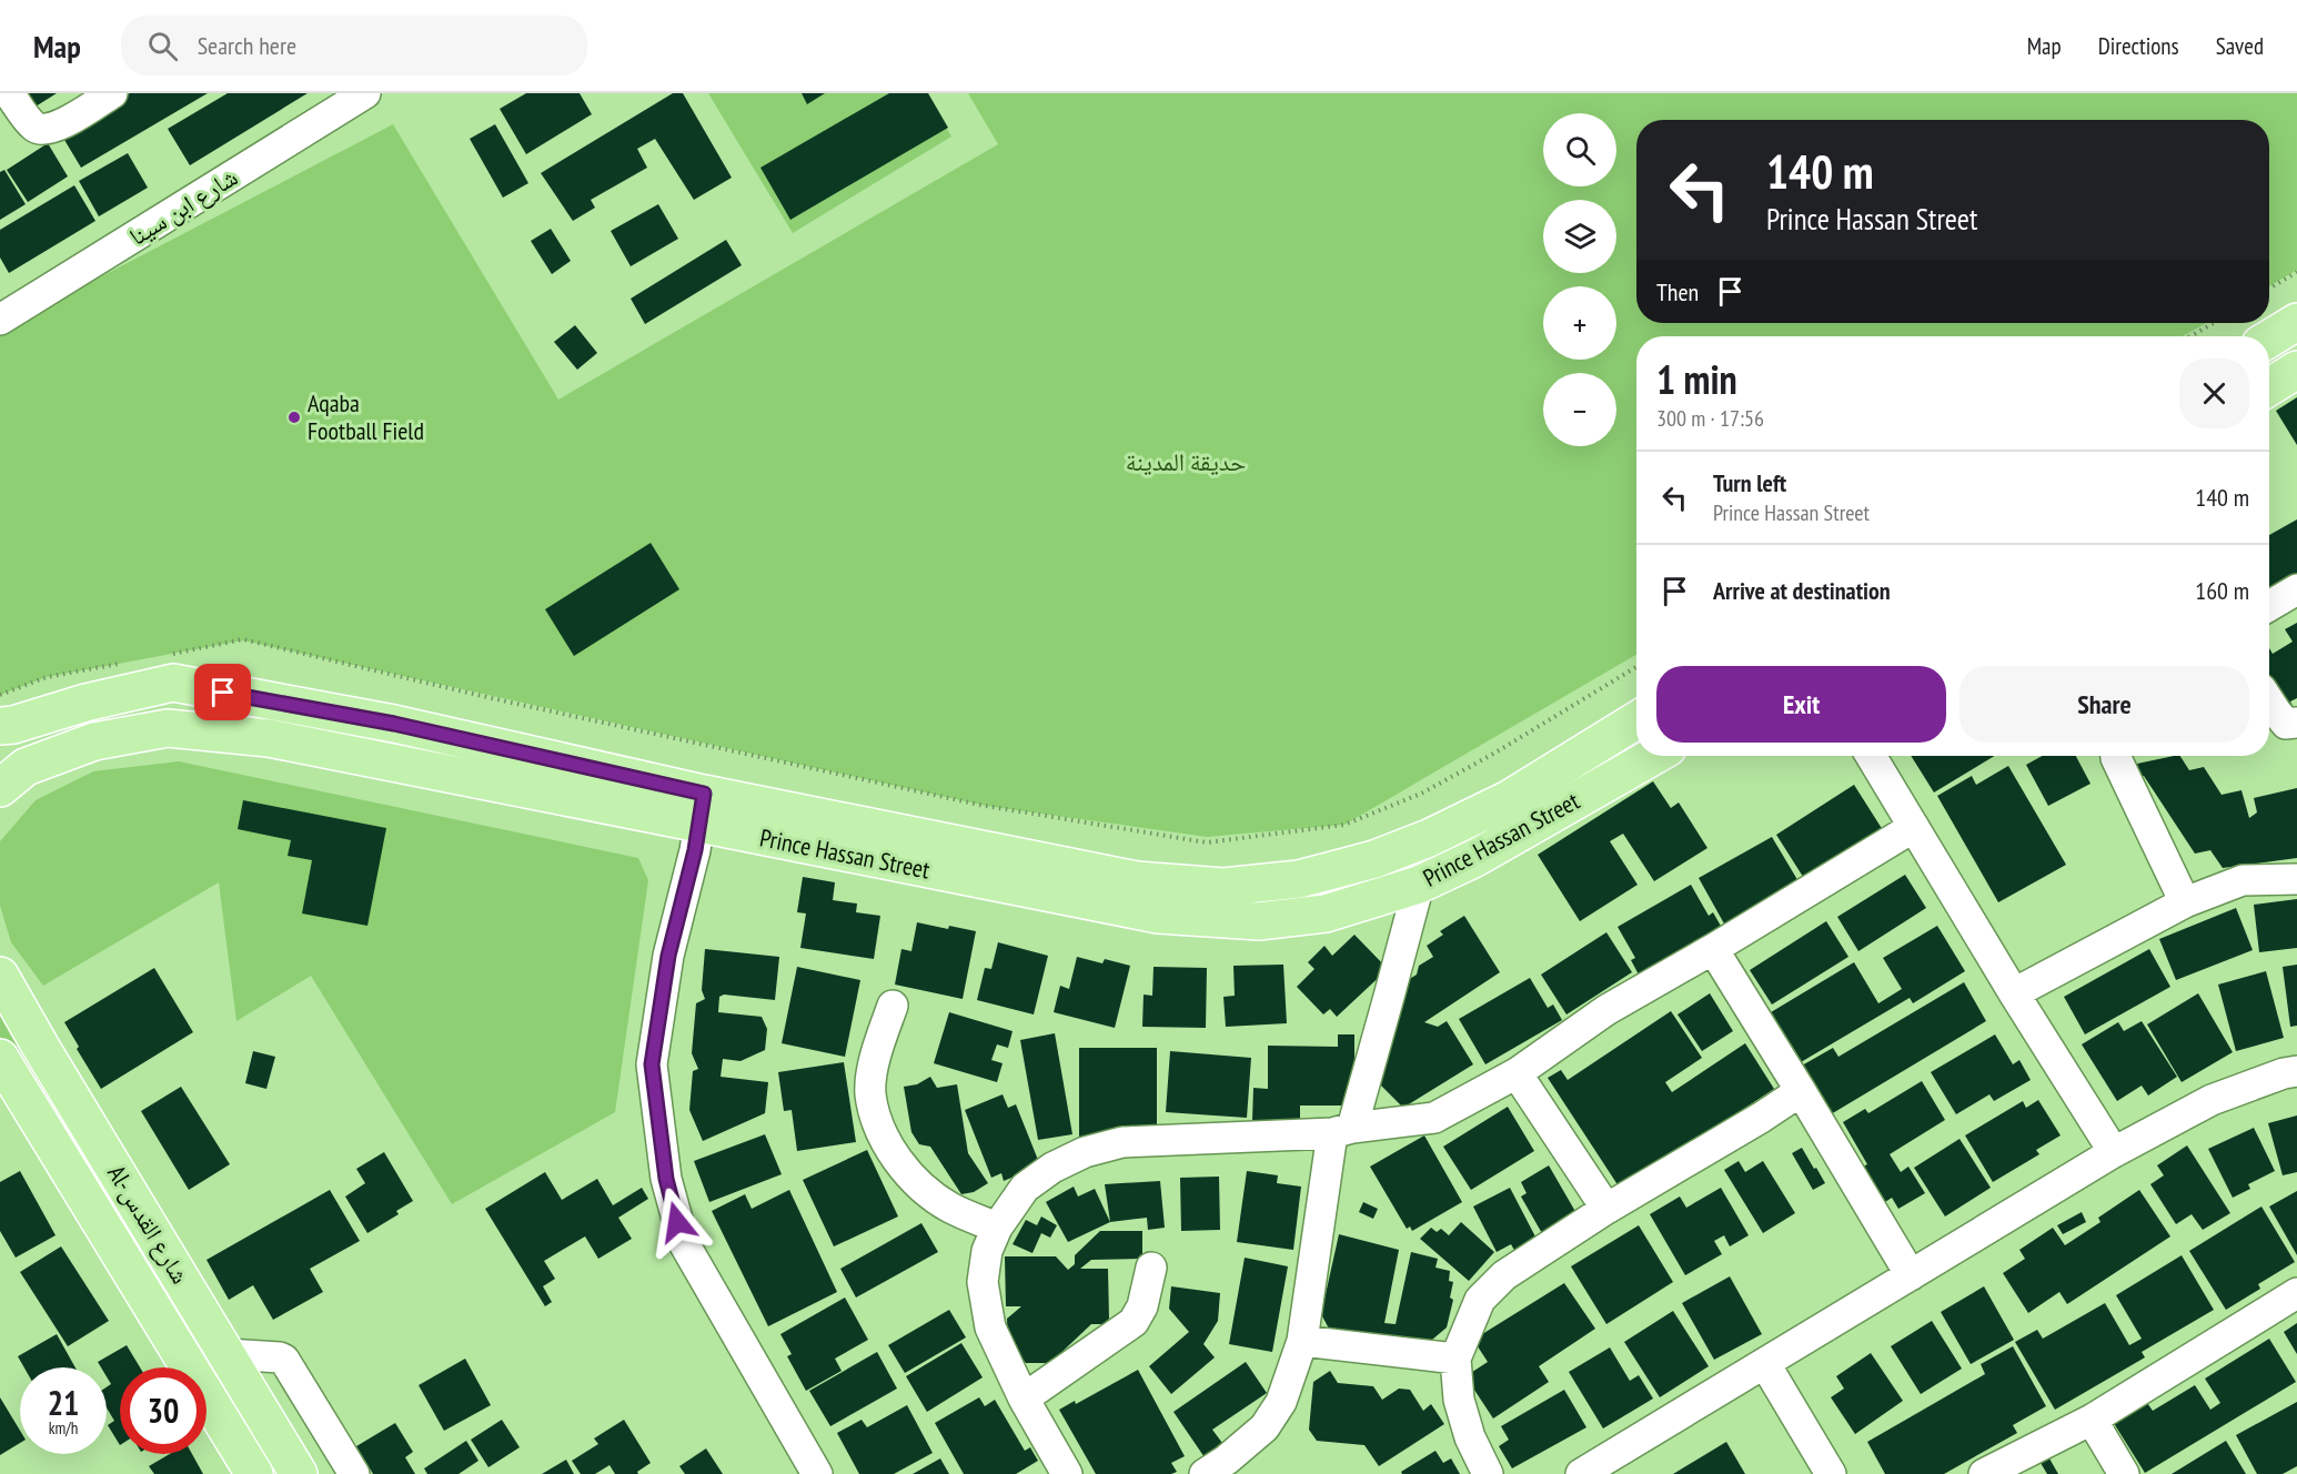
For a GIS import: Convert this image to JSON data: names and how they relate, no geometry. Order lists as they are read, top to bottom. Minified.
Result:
{"streets":{"main road":["Prince Hassan Street","Al-شارع القدس"],"street":["شارع ابن سينا"]},"parks":["حديقة المدينة"],"places":["Aqaba Football Field"],"page":{"header":"Map","search":"Search here","nav":["Map","Directions","Saved"],"map_buttons":["+","−"],"turn":["140 m","Prince Hassan Street"],"then":"Then","heading":["1 min","300 m · 17:56"],"list":[{"name":"Turn left","note":"Prince Hassan Street","value":"140 m"},{"name":"Arrive at destination","value":"160 m"}],"buttons":["Exit","Share"],"speed":"21 km/h","limit":"30"}}
